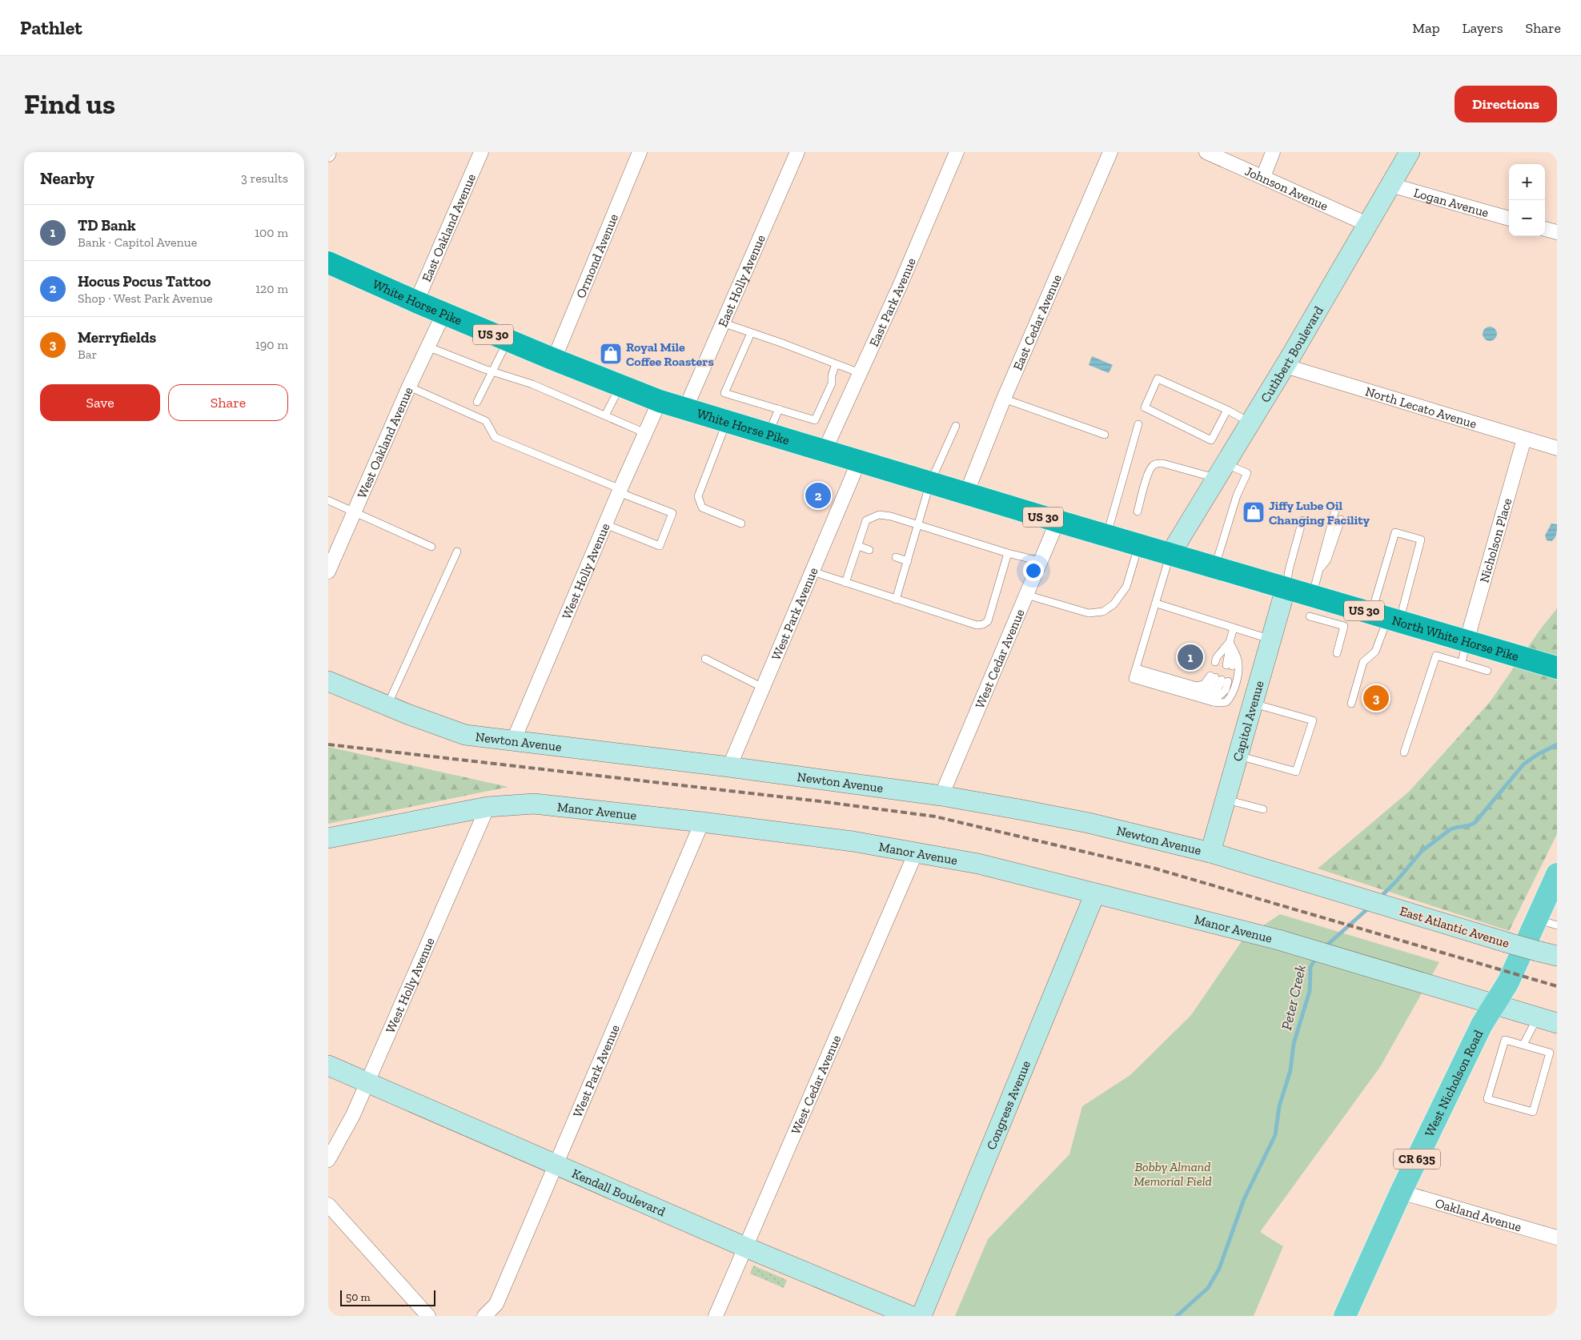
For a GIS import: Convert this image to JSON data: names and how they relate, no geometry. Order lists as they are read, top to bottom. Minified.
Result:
{"streets":{"highway":["White Horse Pike","US 30","North White Horse Pike"],"main road":["West Nicholson Road","CR 635"],"street":["Johnson Avenue","Logan Avenue","East Oakland Avenue","Ormond Avenue","East Holly Avenue","East Park Avenue","East Cedar Avenue","Cuthbert Boulevard","North Lecato Avenue","West Oakland Avenue","Nicholson Place","West Holly Avenue","West Park Avenue","West Cedar Avenue","Capitol Avenue","Newton Avenue","Manor Avenue","East Atlantic Avenue","Congress Avenue","Kendall Boulevard","Oakland Avenue"]},"crossings":[["Johnson Avenue","Cuthbert Boulevard"],["Logan Avenue","Cuthbert Boulevard"],["East Oakland Avenue","White Horse Pike"],["Ormond Avenue","White Horse Pike"],["East Holly Avenue","White Horse Pike"],["East Park Avenue","White Horse Pike"],["White Horse Pike","East Cedar Avenue"],["White Horse Pike","Cuthbert Boulevard"],["White Horse Pike","West Oakland Avenue"],["White Horse Pike","West Holly Avenue"],["White Horse Pike","West Park Avenue"],["White Horse Pike","North White Horse Pike"],["White Horse Pike","West Cedar Avenue"],["Cuthbert Boulevard","North Lecato Avenue"],["Cuthbert Boulevard","North White Horse Pike"],["North Lecato Avenue","Nicholson Place"],["Nicholson Place","North White Horse Pike"],["West Holly Avenue","Newton Avenue"],["West Holly Avenue","Manor Avenue"],["West Holly Avenue","Kendall Boulevard"],["West Park Avenue","Newton Avenue"],["West Park Avenue","Manor Avenue"],["West Park Avenue","Kendall Boulevard"],["North White Horse Pike","Capitol Avenue"],["West Cedar Avenue","Newton Avenue"],["West Cedar Avenue","Manor Avenue"],["West Cedar Avenue","Kendall Boulevard"],["Capitol Avenue","Newton Avenue"],["Newton Avenue","East Atlantic Avenue"],["Manor Avenue","West Nicholson Road"],["Manor Avenue","Congress Avenue"],["West Nicholson Road","Oakland Avenue"]],"water":["Peter Creek"],"parks":["Bobby Almand Memorial Field"],"places":{"shop":["Royal Mile Coffee Roasters","Jiffy Lube Oil Changing Facility"]},"scale_bar":"50 m","page":{"header":"Pathlet","nav":["Map","Layers","Share"],"buttons":["Directions",["Save","Share"]],"title":"Find us","heading":["Nearby","3 results"],"map_buttons":["+","−"],"list":[{"mark":"1","name":"TD Bank","note":"Bank · Capitol Avenue","value":"100 m"},{"mark":"2","name":"Hocus Pocus Tattoo","note":"Shop · West Park Avenue","value":"120 m"},{"mark":"3","name":"Merryfields","note":"Bar","value":"190 m"}],"pins":["2","1","3"],"scale":"50 m"}}
